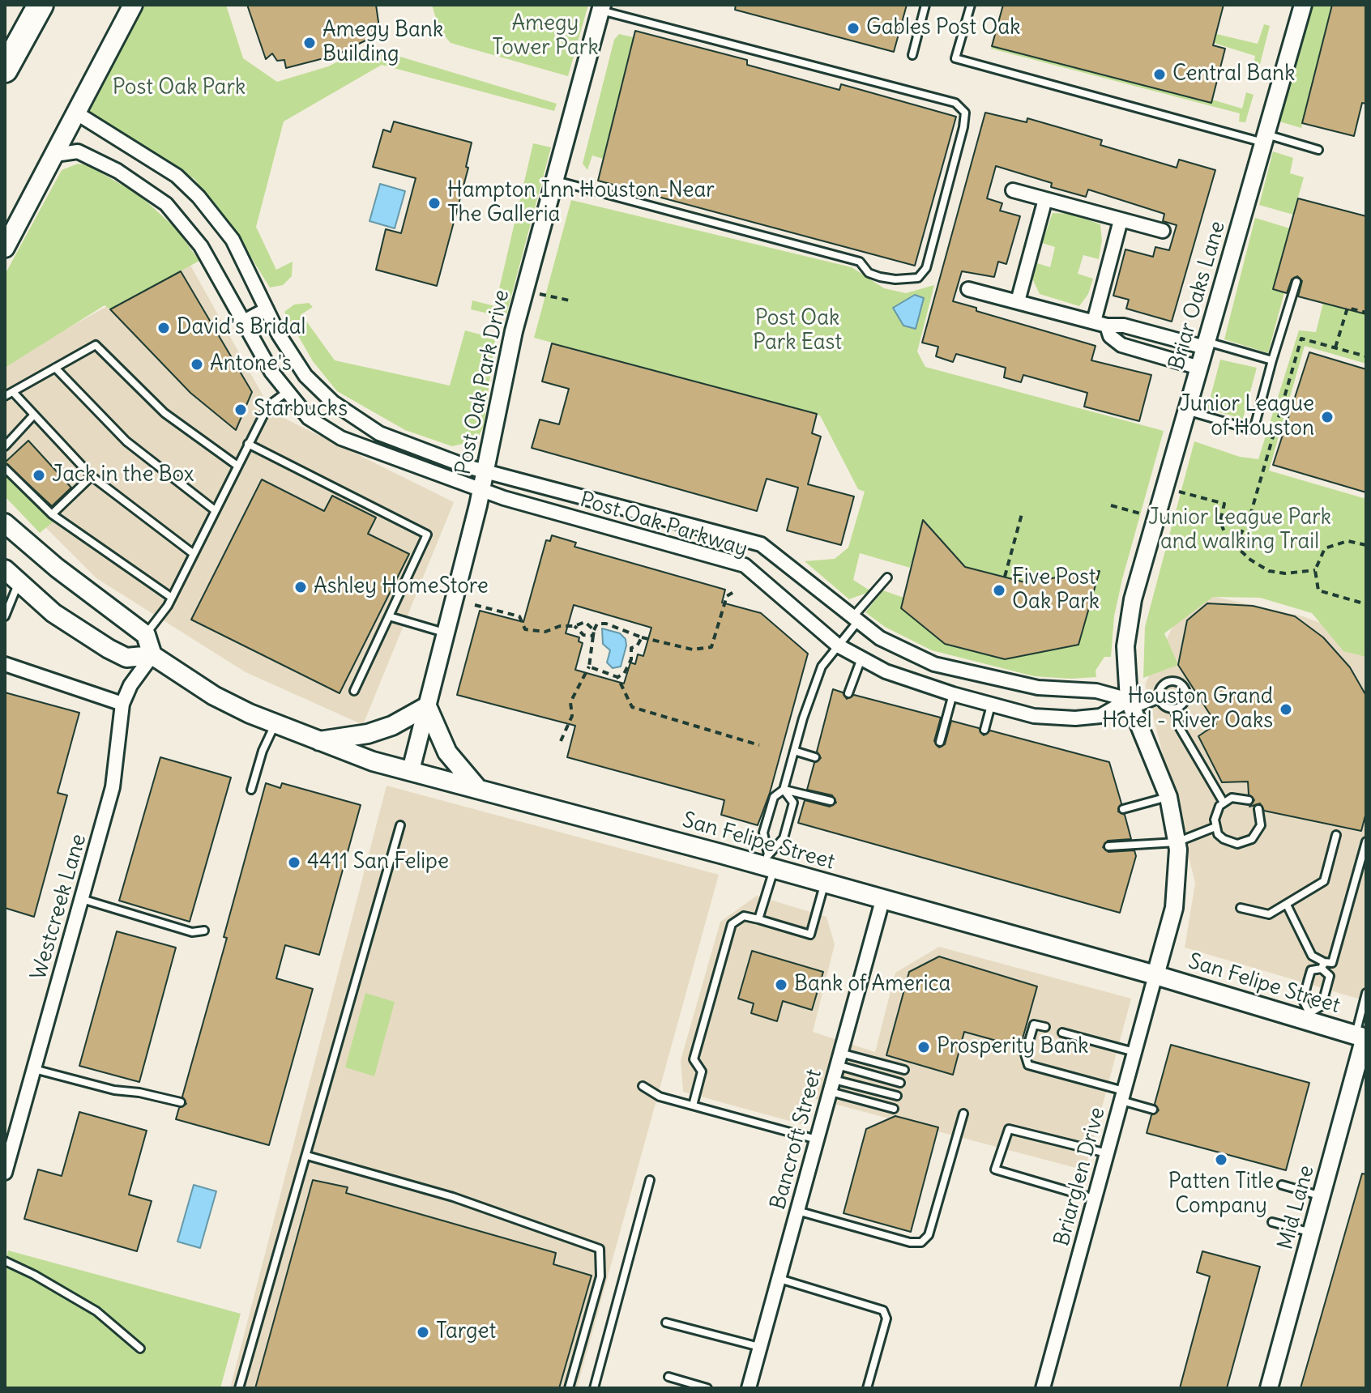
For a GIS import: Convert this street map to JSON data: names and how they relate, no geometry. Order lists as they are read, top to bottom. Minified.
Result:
{"streets":{"main road":["San Felipe Street"],"street":["Briar Oaks Lane","Post Oak Park Drive","Post Oak Parkway","Westcreek Lane","Bancroft Street","Briarglen Drive","Mid Lane"]},"crossings":[["Briar Oaks Lane","Post Oak Parkway"],["Briar Oaks Lane","San Felipe Street"],["Briar Oaks Lane","Briarglen Drive"],["Post Oak Park Drive","Post Oak Parkway"],["Post Oak Park Drive","San Felipe Street"],["San Felipe Street","Westcreek Lane"],["San Felipe Street","Bancroft Street"],["San Felipe Street","Briarglen Drive"],["San Felipe Street","Mid Lane"]],"parks":["Amegy Tower Park","Post Oak Park","Post Oak Park East","Junior League Park and walking Trail"],"places":["Gables Post Oak","Amegy Bank Building","Central Bank","Hampton Inn Houston-Near The Galleria","David's Bridal","Antone's","Starbucks","Junior League of Houston","Jack in the Box","Ashley HomeStore","Five Post Oak Park","Houston Grand Hotel - River Oaks","4411 San Felipe","Bank of America","Prosperity Bank","Patten Title Company","Target"]}
